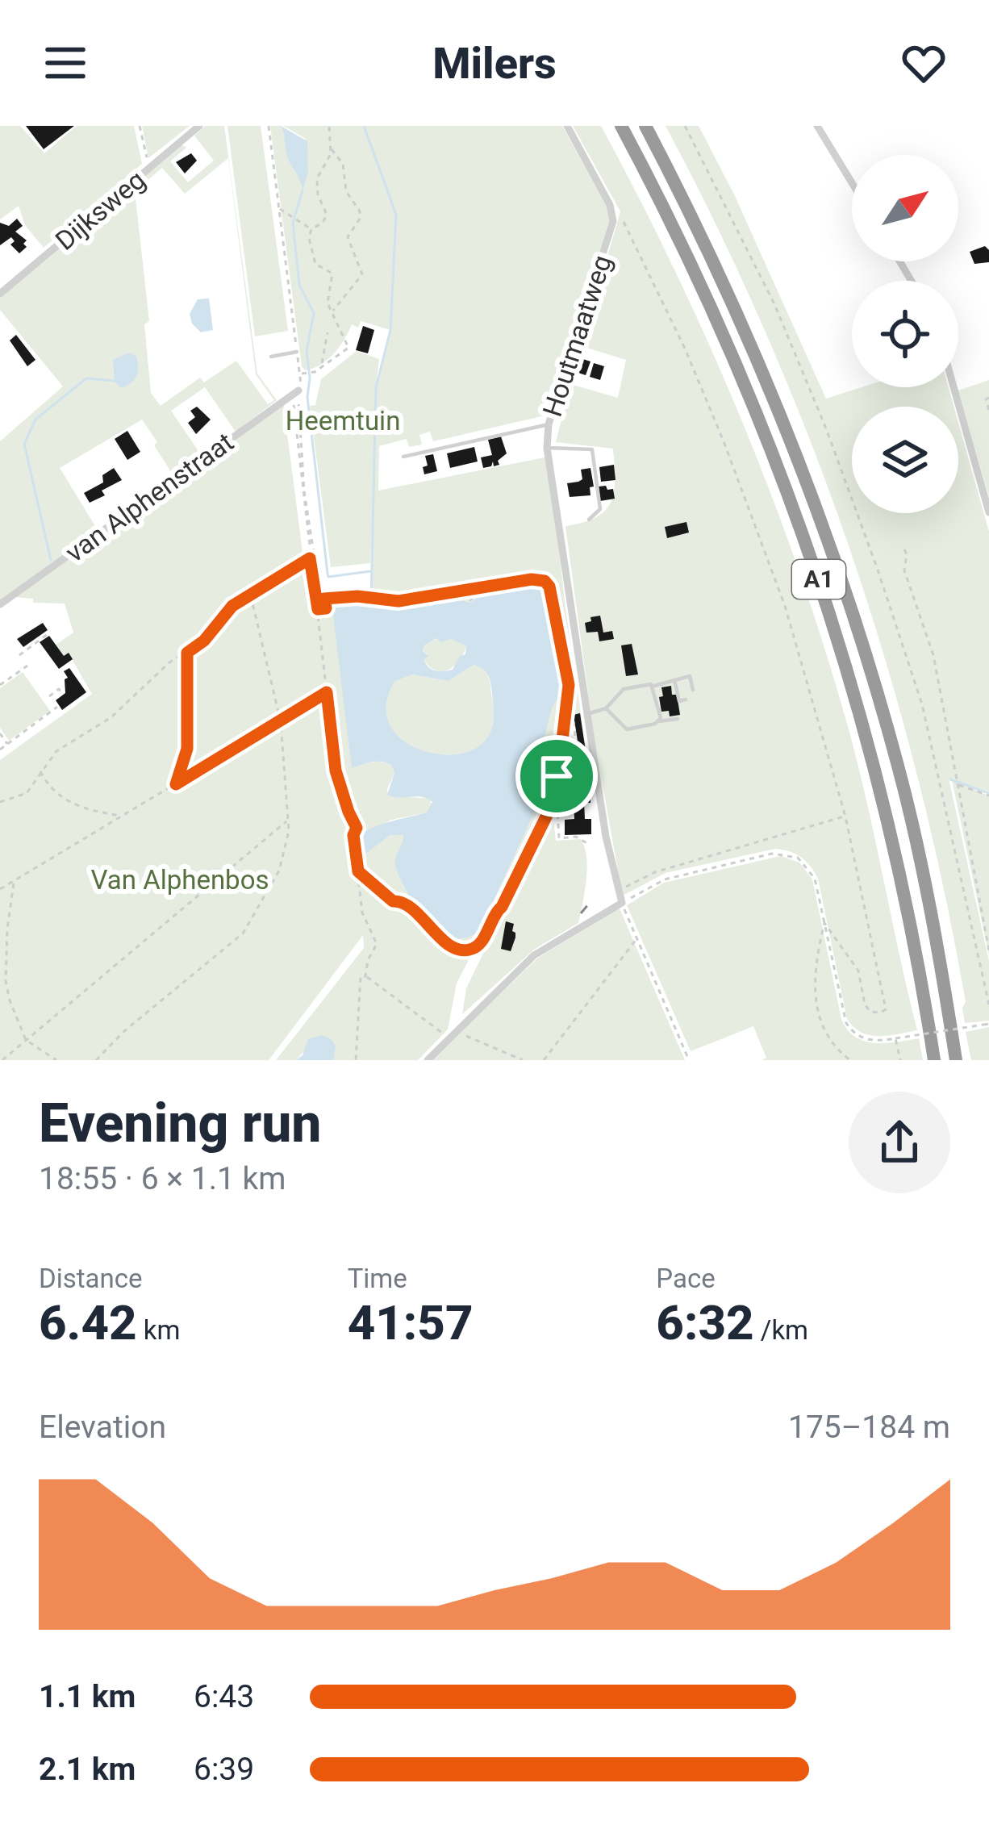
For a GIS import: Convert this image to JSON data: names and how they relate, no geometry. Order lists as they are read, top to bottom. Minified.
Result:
{"streets":{"highway":["A1"],"street":["Dijksweg","Houtmaatweg","van Alphenstraat"]},"parks":["Heemtuin","Van Alphenbos"],"north":"top right","page":{"header":"Milers","heading":["Evening run","18:55 · 6 × 1.1 km"],"stats":[["Distance","6.42 km"],["Time","41:57"],["Pace","6:32 /km"]],"chart":["Elevation","175–184 m"],"list":[{"name":"1.1 km","note":"6:43"},{"name":"2.1 km","note":"6:39"}]}}
